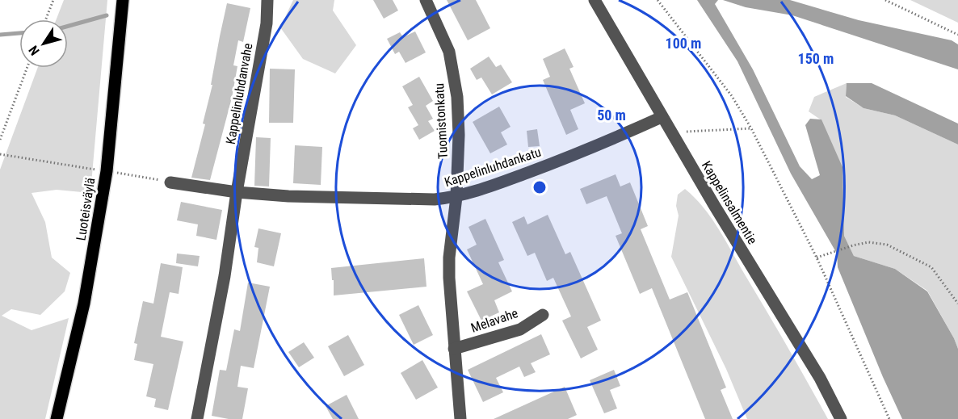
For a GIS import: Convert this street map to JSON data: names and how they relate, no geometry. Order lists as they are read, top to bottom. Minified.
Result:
{"streets":{"main road":["Luoteisväylä"],"street":["Kappelinluhdanvahe","Tuomistonkatu","Kappelinluhdankatu","Kappelinsalmentie","Melavahe"]},"crossings":[["Kappelinluhdanvahe","Kappelinluhdankatu"],["Tuomistonkatu","Kappelinluhdankatu"],["Tuomistonkatu","Melavahe"],["Kappelinluhdankatu","Kappelinsalmentie"]],"north":"bottom left","rings":["100 m","150 m","50 m"]}
